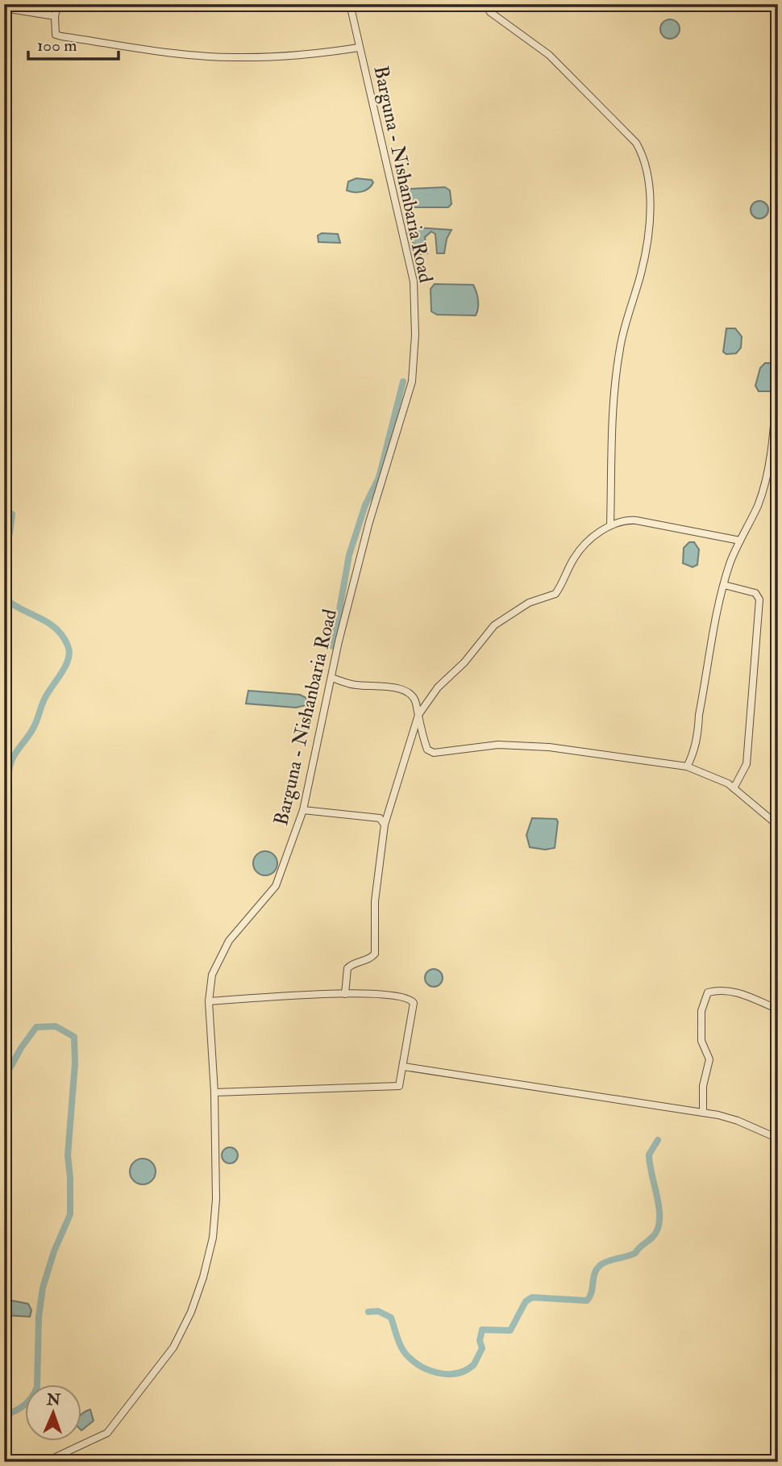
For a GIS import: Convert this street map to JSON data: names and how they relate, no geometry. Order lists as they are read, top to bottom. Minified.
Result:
{"streets":{"street":["Barguna - Nishanbaria Road"]},"scale_bar":"100 m","north":"top"}
